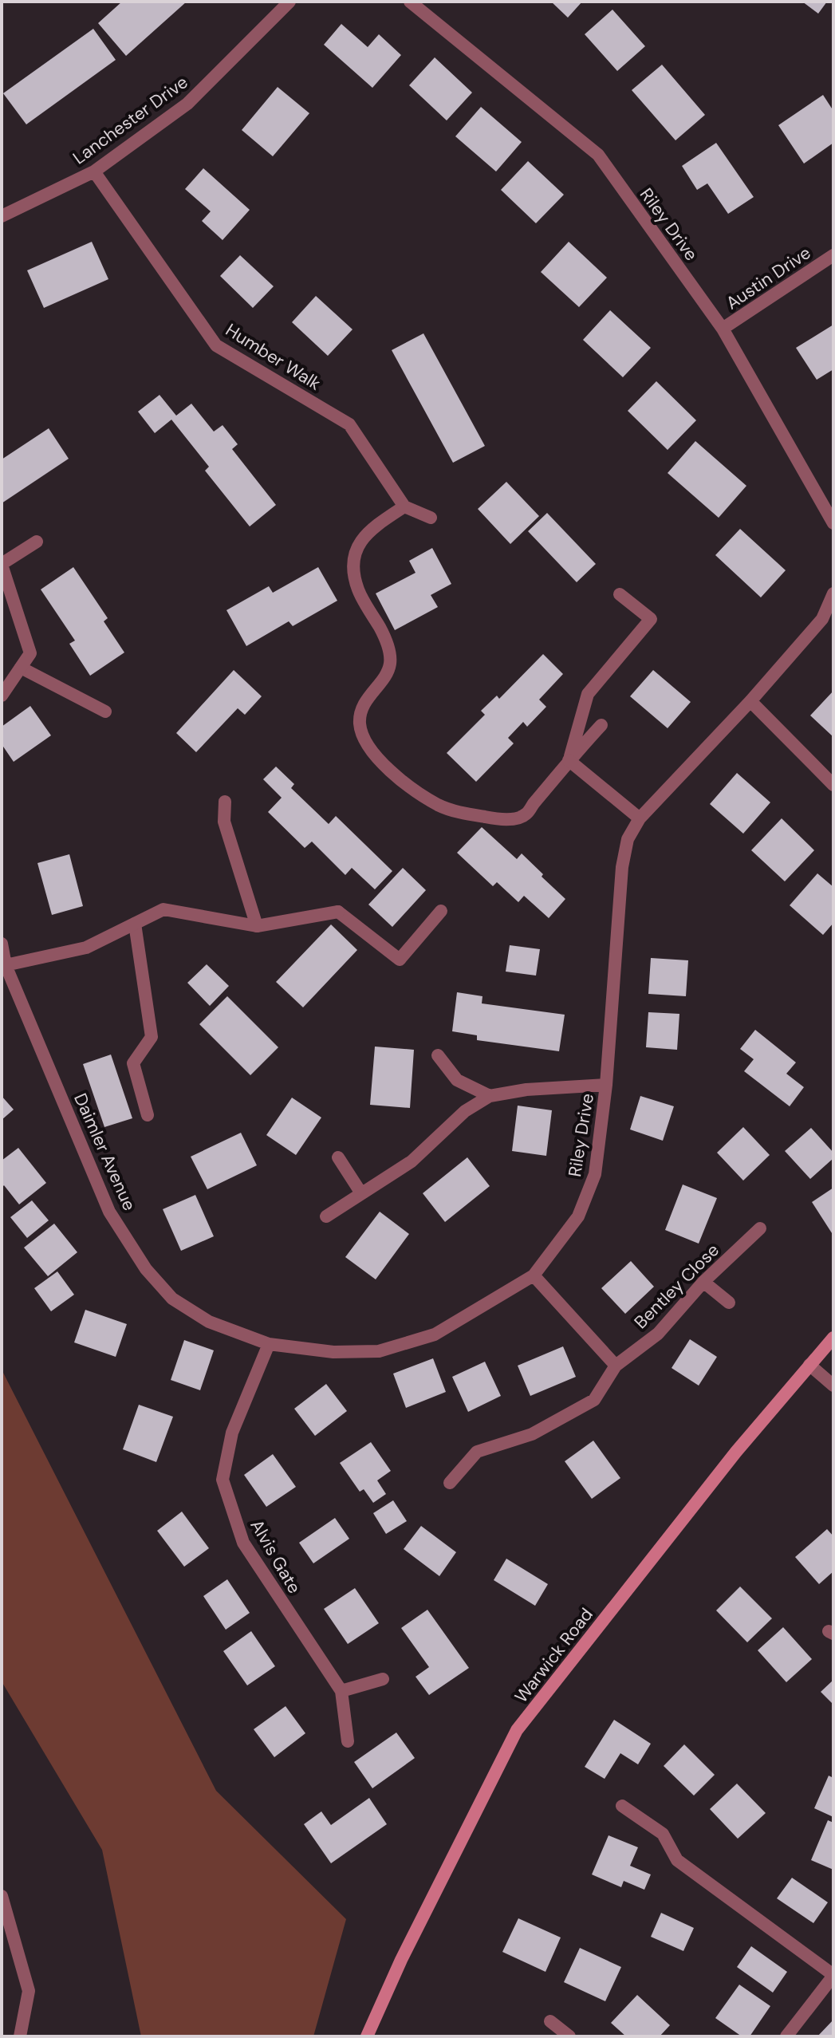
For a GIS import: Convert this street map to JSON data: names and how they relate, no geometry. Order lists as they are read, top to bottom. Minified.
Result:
{"streets":{"main road":["Warwick Road"],"street":["Lanchester Drive","Riley Drive","Austin Drive","Humber Walk","Daimler Avenue","Bentley Close","Alvis Gate"]},"crossings":[["Lanchester Drive","Humber Walk"],["Riley Drive","Austin Drive"],["Riley Drive","Daimler Avenue"],["Riley Drive","Alvis Gate"],["Daimler Avenue","Alvis Gate"]]}
